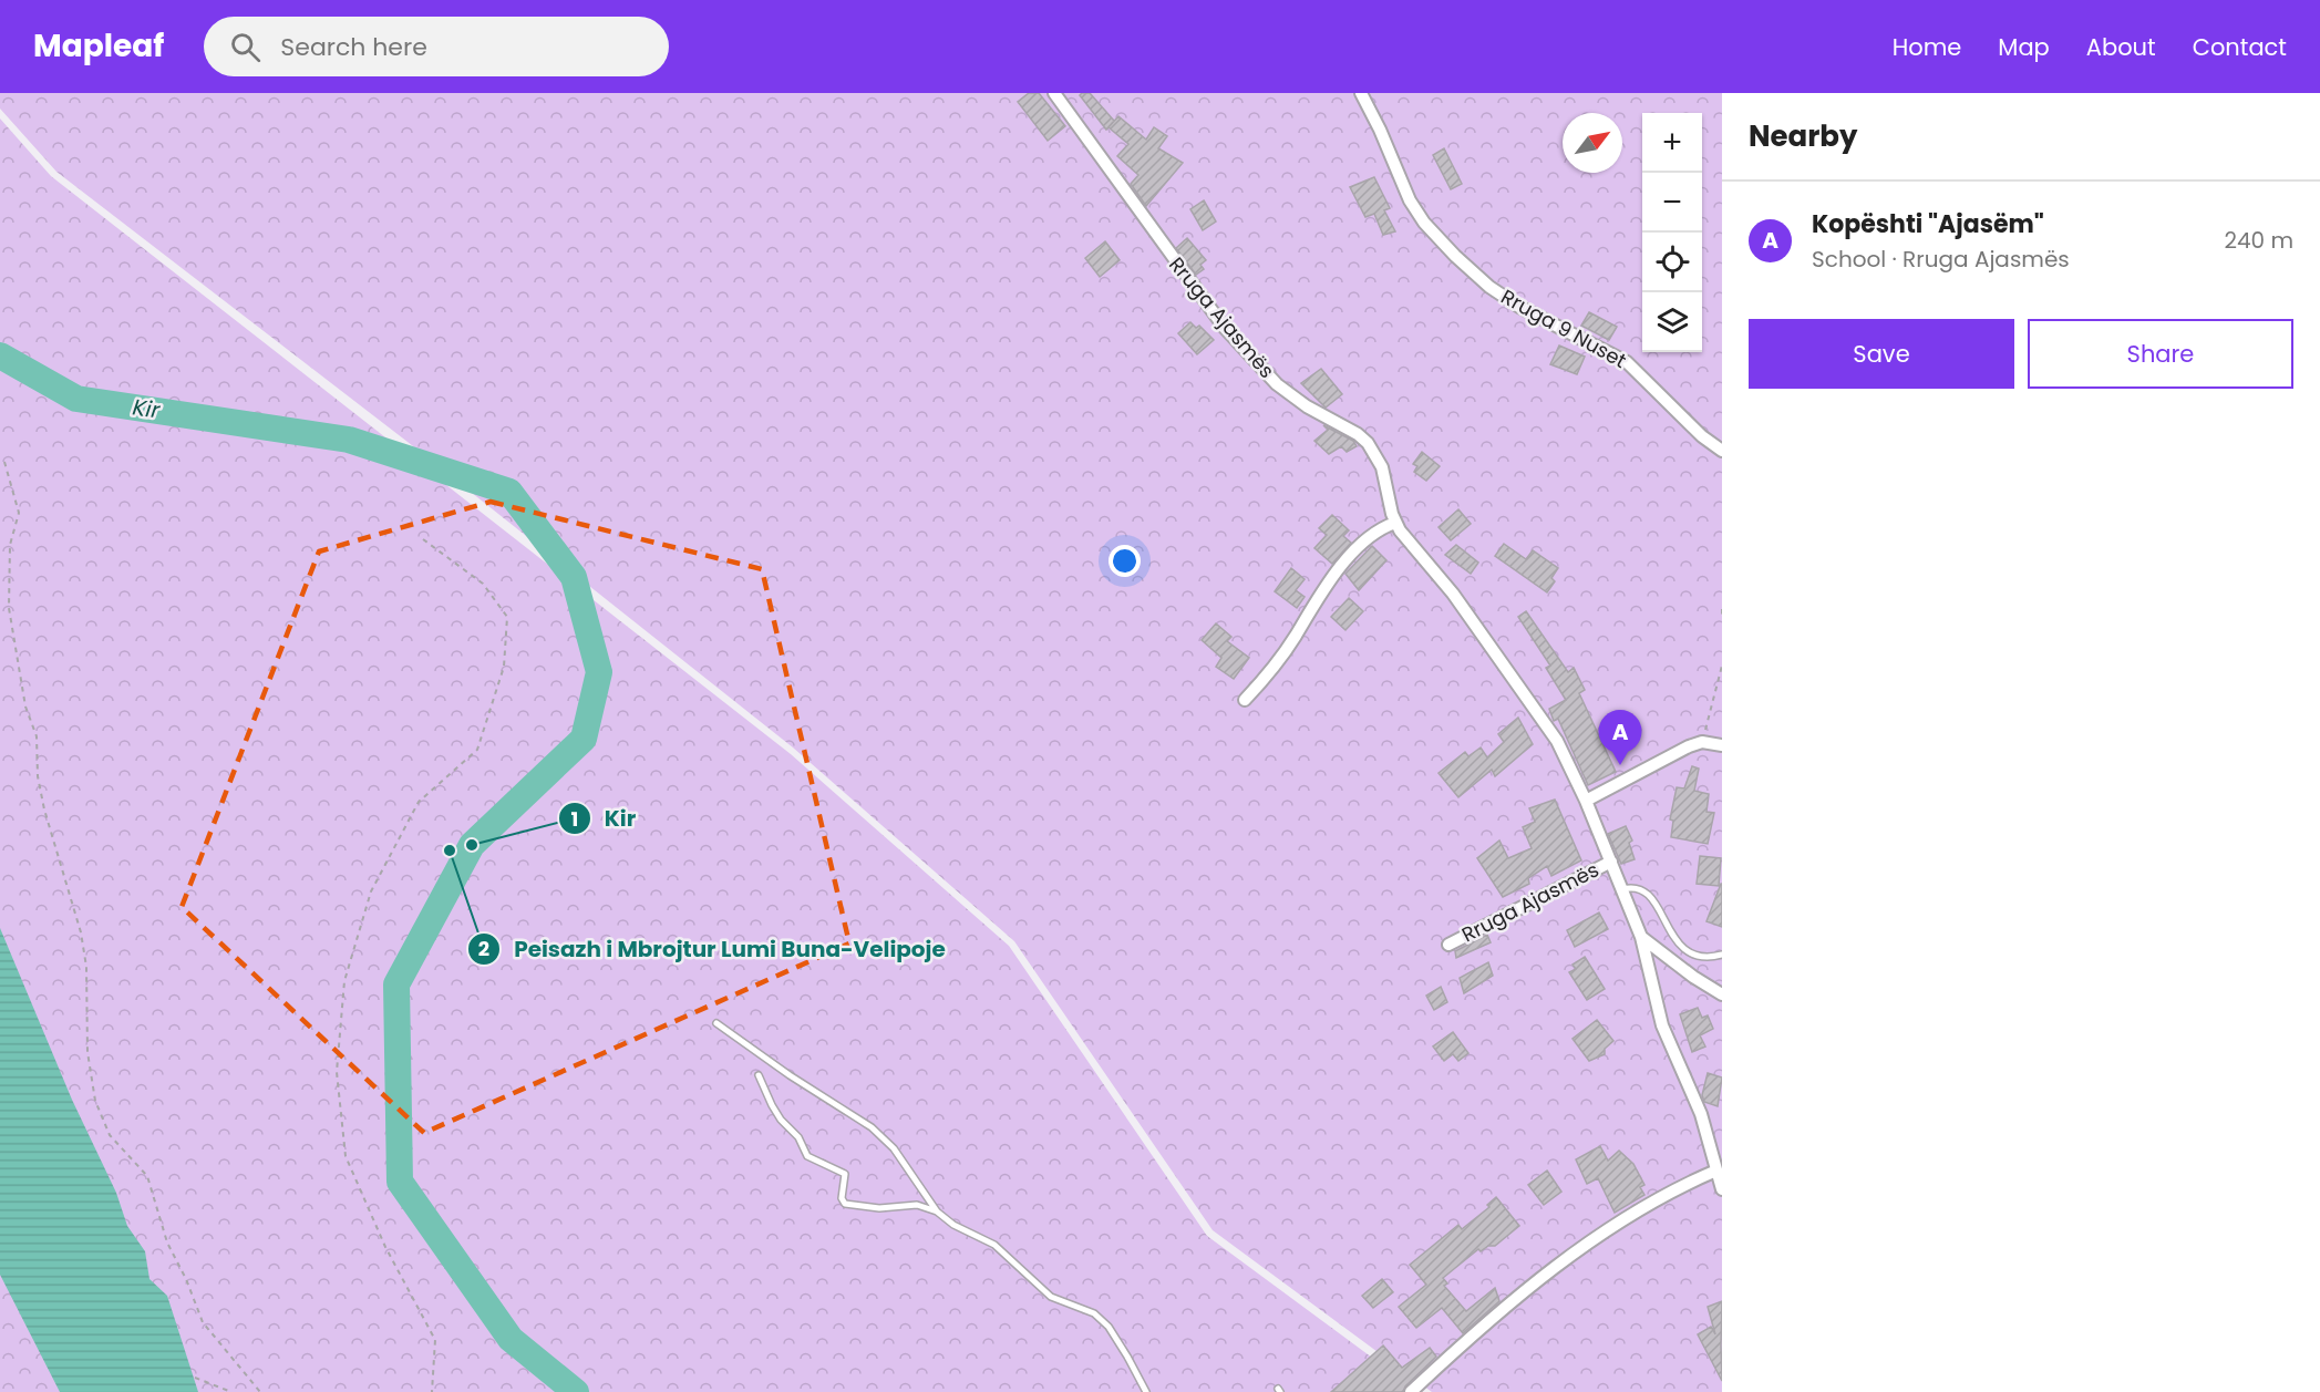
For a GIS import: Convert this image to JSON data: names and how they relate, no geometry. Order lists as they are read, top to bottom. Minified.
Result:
{"streets":{"street":["Rruga Ajasmës","Rruga 9 Nuset"]},"water":["Kir"],"places":["Kir","Peisazh i Mbrojtur Lumi Buna-Velipoje"],"north":"top right","page":{"header":"Mapleaf","search":"Search here","nav":["Home","Map","About","Contact"],"heading":"Nearby","map_buttons":["+","−"],"list":[{"mark":"A","name":"Kopështi \"Ajasëm\"","note":"School · Rruga Ajasmës","value":"240 m"}],"buttons":["Save","Share"],"pins":"A"}}
